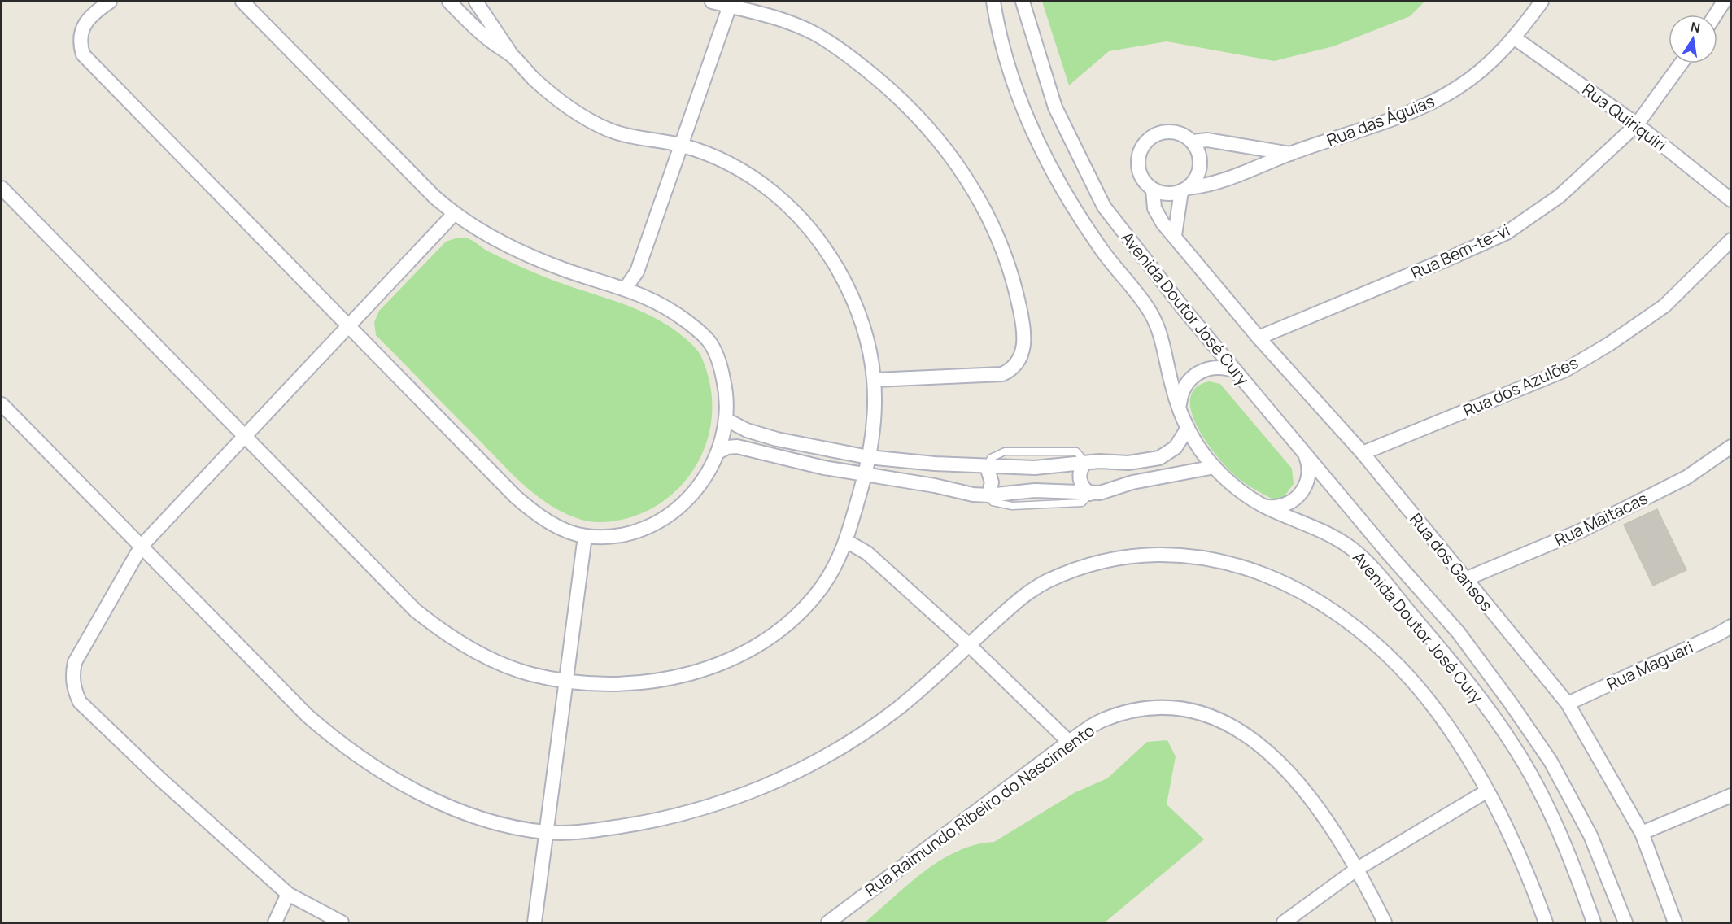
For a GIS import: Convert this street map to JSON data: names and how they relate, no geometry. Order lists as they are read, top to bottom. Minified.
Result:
{"streets":{"street":["Rua Quiriquiri","Rua das Águias","Rua Bem-te-vi","Avenida Doutor José Cury","Rua dos Azulões","Rua Maitacas","Rua dos Gansos","Rua Maguari","Rua Raimundo Ribeiro do Nascimento"]},"crossings":[["Rua Quiriquiri","Rua das Águias"],["Rua Quiriquiri","Rua Bem-te-vi"],["Rua das Águias","Rua dos Gansos"],["Rua Bem-te-vi","Rua dos Gansos"],["Rua dos Azulões","Rua dos Gansos"],["Rua Maitacas","Rua dos Gansos"],["Rua dos Gansos","Rua Maguari"]],"north":"top"}
